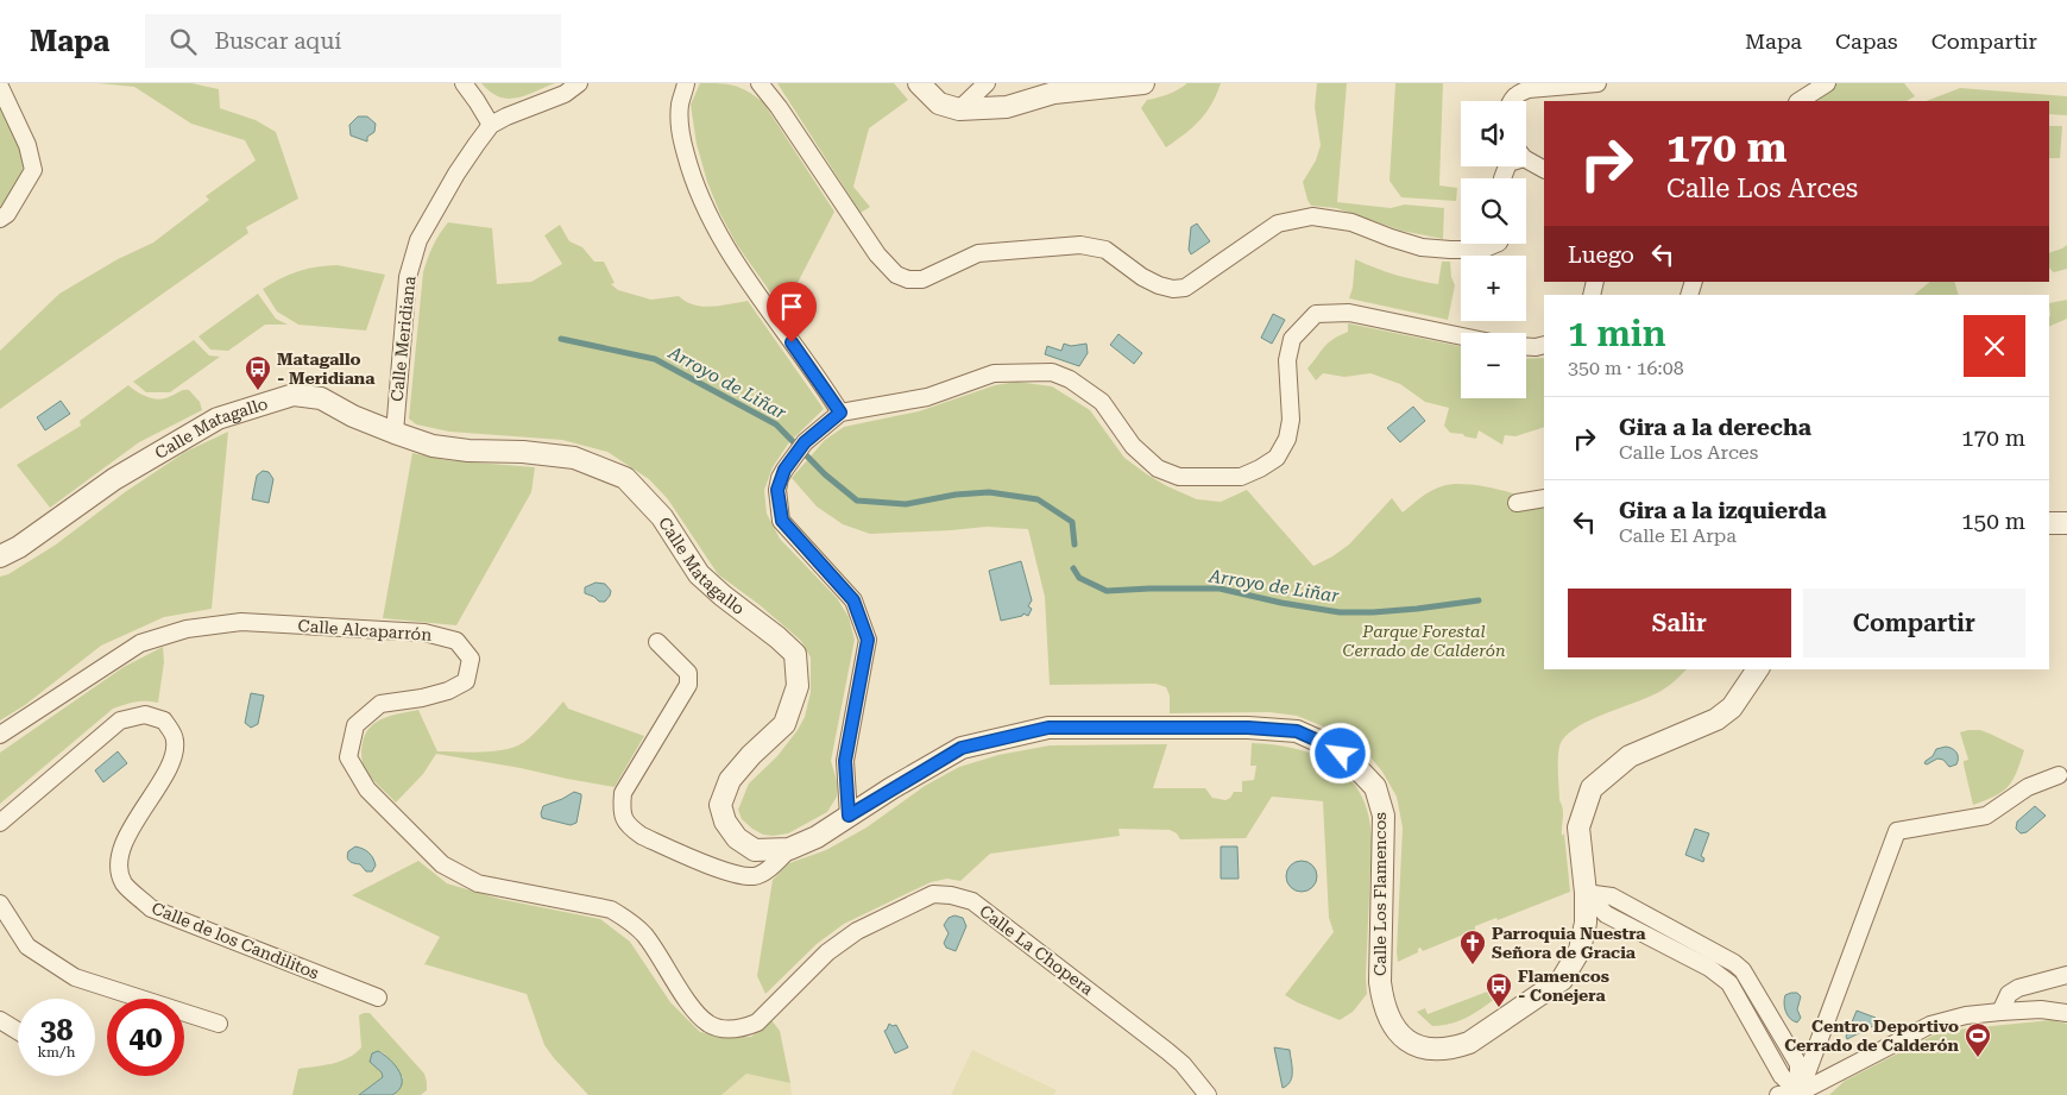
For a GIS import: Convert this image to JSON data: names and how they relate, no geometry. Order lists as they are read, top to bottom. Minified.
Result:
{"streets":{"street":["Calle Meridiana","Calle Matagallo","Calle Alcaparrón","Calle Los Flamencos","Calle de los Candilitos","Calle La Chopera"]},"crossings":[["Calle Meridiana","Calle Matagallo"],["Calle Matagallo","Calle Los Flamencos"],["Calle Alcaparrón","Calle La Chopera"]],"water":["Arroyo de Liñar"],"parks":["Parque Forestal Cerrado de Calderón"],"places":{"bus stop":["Matagallo - Meridiana","Flamencos - Conejera"],"church":["Parroquia Nuestra Señora de Gracia"],"sports":["Centro Deportivo Cerrado de Calderón"]},"page":{"header":"Mapa","search":"Buscar aquí","nav":["Mapa","Capas","Compartir"],"map_buttons":["+","−"],"turn":["170 m","Calle Los Arces"],"then":"Luego","heading":["1 min","350 m · 16:08"],"list":[{"name":"Gira a la derecha","note":"Calle Los Arces","value":"170 m"},{"name":"Gira a la izquierda","note":"Calle El Arpa","value":"150 m"}],"buttons":["Salir","Compartir"],"speed":"38 km/h","limit":"40"}}
